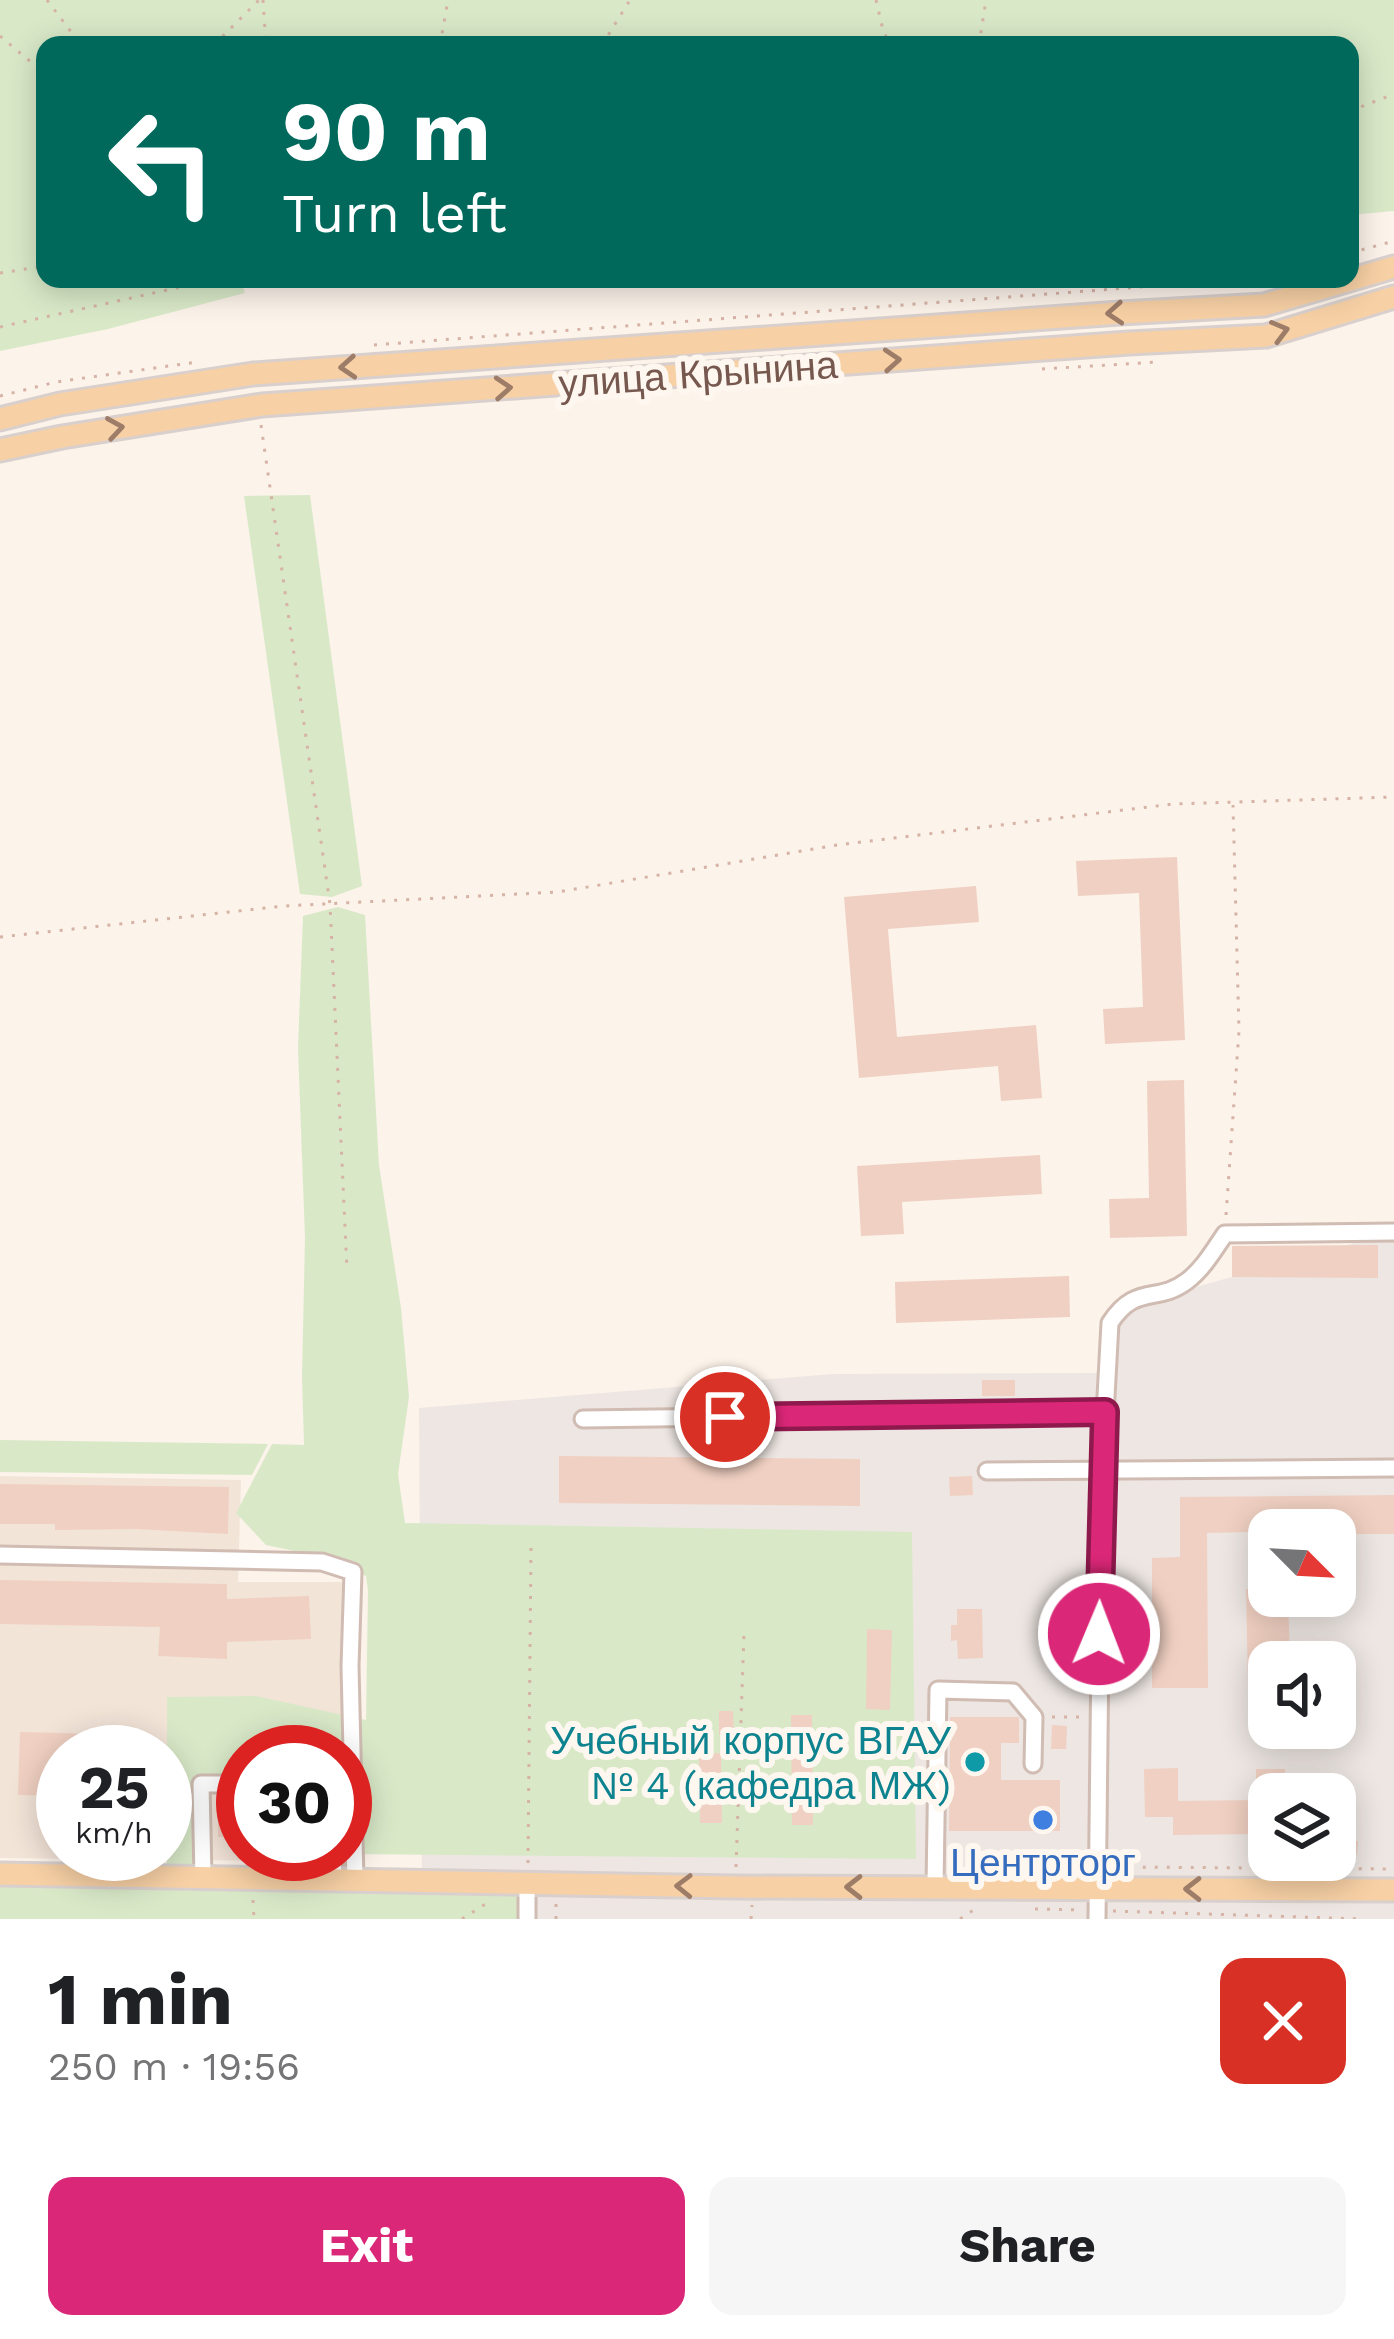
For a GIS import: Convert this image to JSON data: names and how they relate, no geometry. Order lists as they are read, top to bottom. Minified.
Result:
{"streets":{"main road":["улица Крынина"]},"places":["Учебный корпус ВГАУ № 4 (кафедра МЖ)","Центрторг"],"north":"bottom right","page":{"turn":["90 m","Turn left"],"speed":"25 km/h","limit":"30","heading":["1 min","250 m · 19:56"],"buttons":["Exit","Share"]}}
